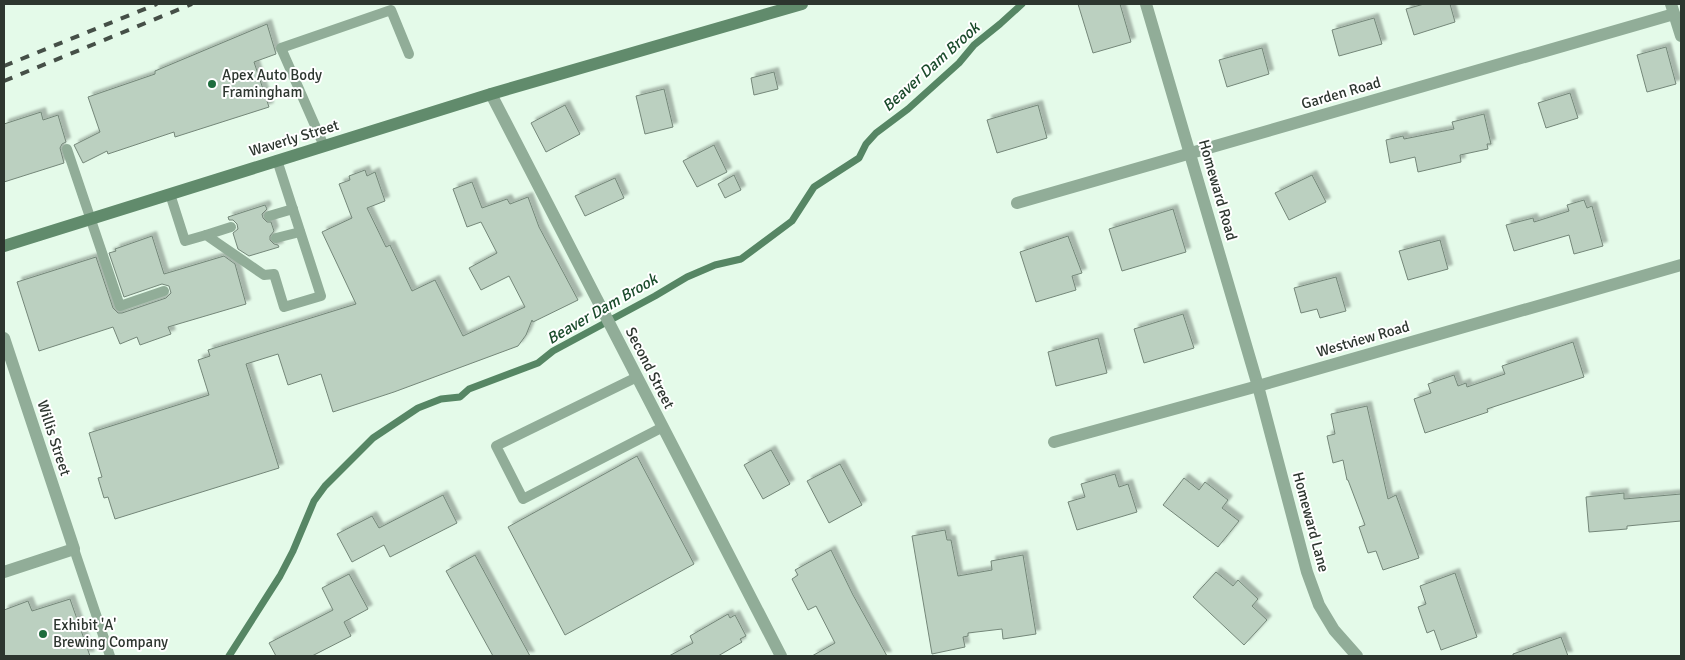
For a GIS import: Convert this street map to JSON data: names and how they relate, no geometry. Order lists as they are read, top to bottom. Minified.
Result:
{"streets":{"main road":["Waverly Street"],"street":["Garden Road","Homeward Road","Westview Road","Second Street","Willis Street","Homeward Lane"]},"crossings":[["Garden Road","Homeward Road"],["Waverly Street","Second Street"],["Homeward Road","Westview Road"],["Homeward Road","Homeward Lane"],["Westview Road","Homeward Lane"]],"water":["Beaver Dam Brook"],"places":["Apex Auto Body Framingham","Exhibit 'A' Brewing Company"]}
